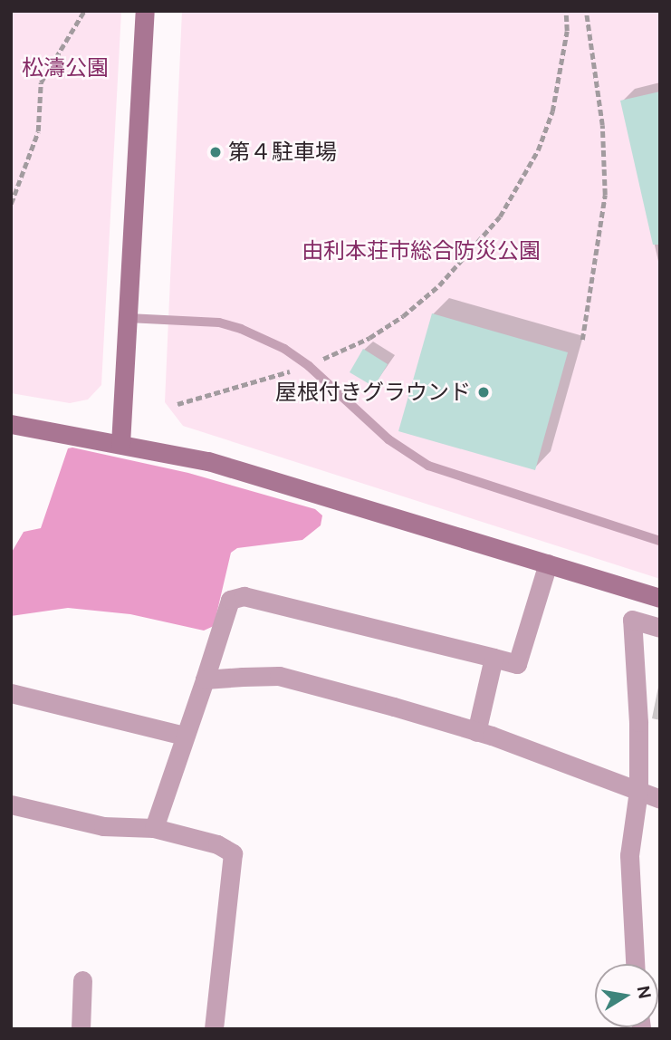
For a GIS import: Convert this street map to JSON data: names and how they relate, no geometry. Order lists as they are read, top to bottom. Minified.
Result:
{"parks":["松濤公園","由利本荘市総合防災公園"],"places":["第４駐車場","屋根付きグラウンド"],"north":"right"}
